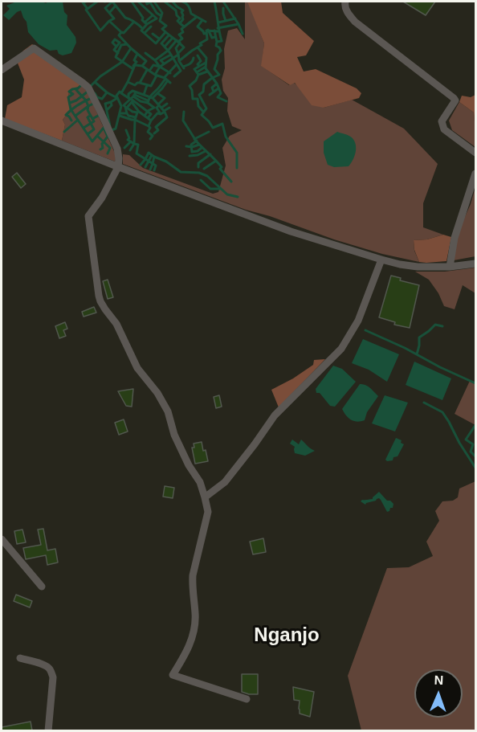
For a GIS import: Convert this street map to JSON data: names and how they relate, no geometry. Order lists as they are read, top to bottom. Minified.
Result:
{"districts":["Nganjo"],"north":"top"}
